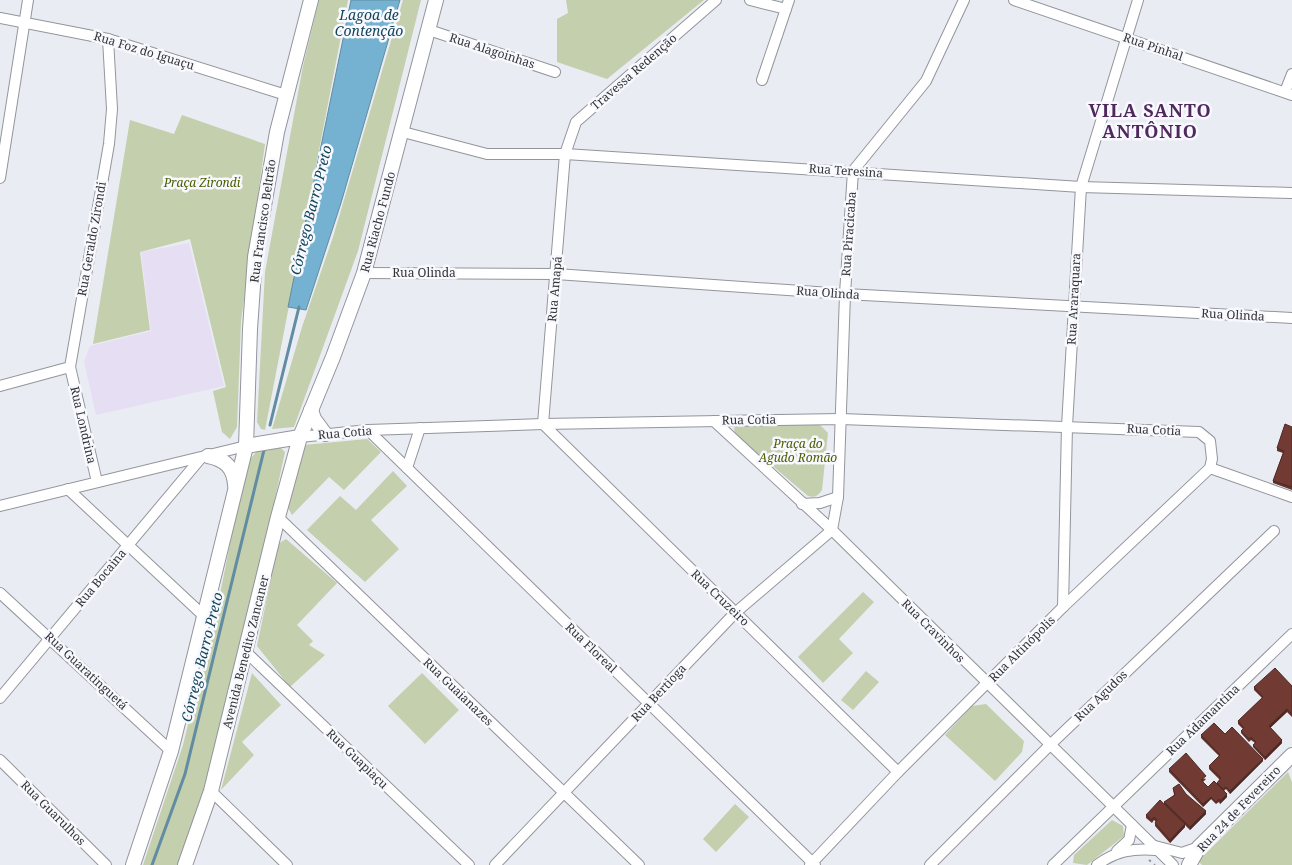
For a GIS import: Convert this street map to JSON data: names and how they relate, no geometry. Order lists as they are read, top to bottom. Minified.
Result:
{"streets":{"main road":["Rua Francisco Beltrão","Rua Riacho Fundo","Avenida Benedito Zancaner","Rua 24 de Fevereiro"],"street":["Rua Pinhal","Rua Foz do Iguaçu","Rua Alagoinhas","Travessa Redenção","Rua Teresina","Rua Piracicaba","Rua Geraldo Zirondi","Rua Olinda","Rua Amapá","Rua Araraquara","Rua Cotia","Rua Londrina","Rua Bocaina","Rua Cruzeiro","Rua Cravinhos","Rua Floreal","Rua Altinópolis","Rua Guaratinguetá","Rua Guaianazes","Rua Bertioga","Rua Agudos","Rua Adamantina","Rua Guapiaçu","Rua Guarulhos"]},"crossings":[["Rua Pinhal","Rua Araraquara"],["Rua Foz do Iguaçu","Rua Francisco Beltrão"],["Rua Foz do Iguaçu","Rua Geraldo Zirondi"],["Rua Alagoinhas","Rua Riacho Fundo"],["Travessa Redenção","Rua Teresina"],["Travessa Redenção","Rua Amapá"],["Rua Teresina","Rua Riacho Fundo"],["Rua Teresina","Rua Piracicaba"],["Rua Teresina","Rua Amapá"],["Rua Teresina","Rua Araraquara"],["Rua Riacho Fundo","Rua Olinda"],["Rua Riacho Fundo","Rua Cotia"],["Rua Riacho Fundo","Avenida Benedito Zancaner"],["Rua Piracicaba","Rua Olinda"],["Rua Piracicaba","Rua Cotia"],["Rua Piracicaba","Rua Cravinhos"],["Rua Piracicaba","Rua Bertioga"],["Rua Geraldo Zirondi","Rua Londrina"],["Rua Olinda","Rua Amapá"],["Rua Olinda","Rua Araraquara"],["Rua Amapá","Rua Cotia"],["Rua Amapá","Rua Cruzeiro"],["Rua Araraquara","Rua Cotia"],["Rua Araraquara","Rua Altinópolis"],["Rua Cotia","Rua Cruzeiro"],["Rua Cotia","Rua Cravinhos"],["Rua Cotia","Rua Floreal"],["Rua Cotia","Rua Altinópolis"],["Rua Cotia","Avenida Benedito Zancaner"],["Rua Bocaina","Rua Guaratinguetá"],["Rua Cruzeiro","Rua Altinópolis"],["Rua Cruzeiro","Rua Bertioga"],["Rua Cravinhos","Rua Altinópolis"],["Rua Cravinhos","Rua Bertioga"],["Rua Cravinhos","Rua Agudos"],["Rua Cravinhos","Rua Adamantina"],["Rua Floreal","Rua Altinópolis"],["Rua Floreal","Rua Bertioga"],["Avenida Benedito Zancaner","Rua Guaianazes"],["Avenida Benedito Zancaner","Rua Guapiaçu"],["Rua Guaianazes","Rua Bertioga"]],"districts":["VILA SANTO ANTÔNIO"],"water":["Lagoa de Contenção","Córrego Barro Preto"],"parks":["Praça Zirondi","Praça do Agudo Romão"]}
